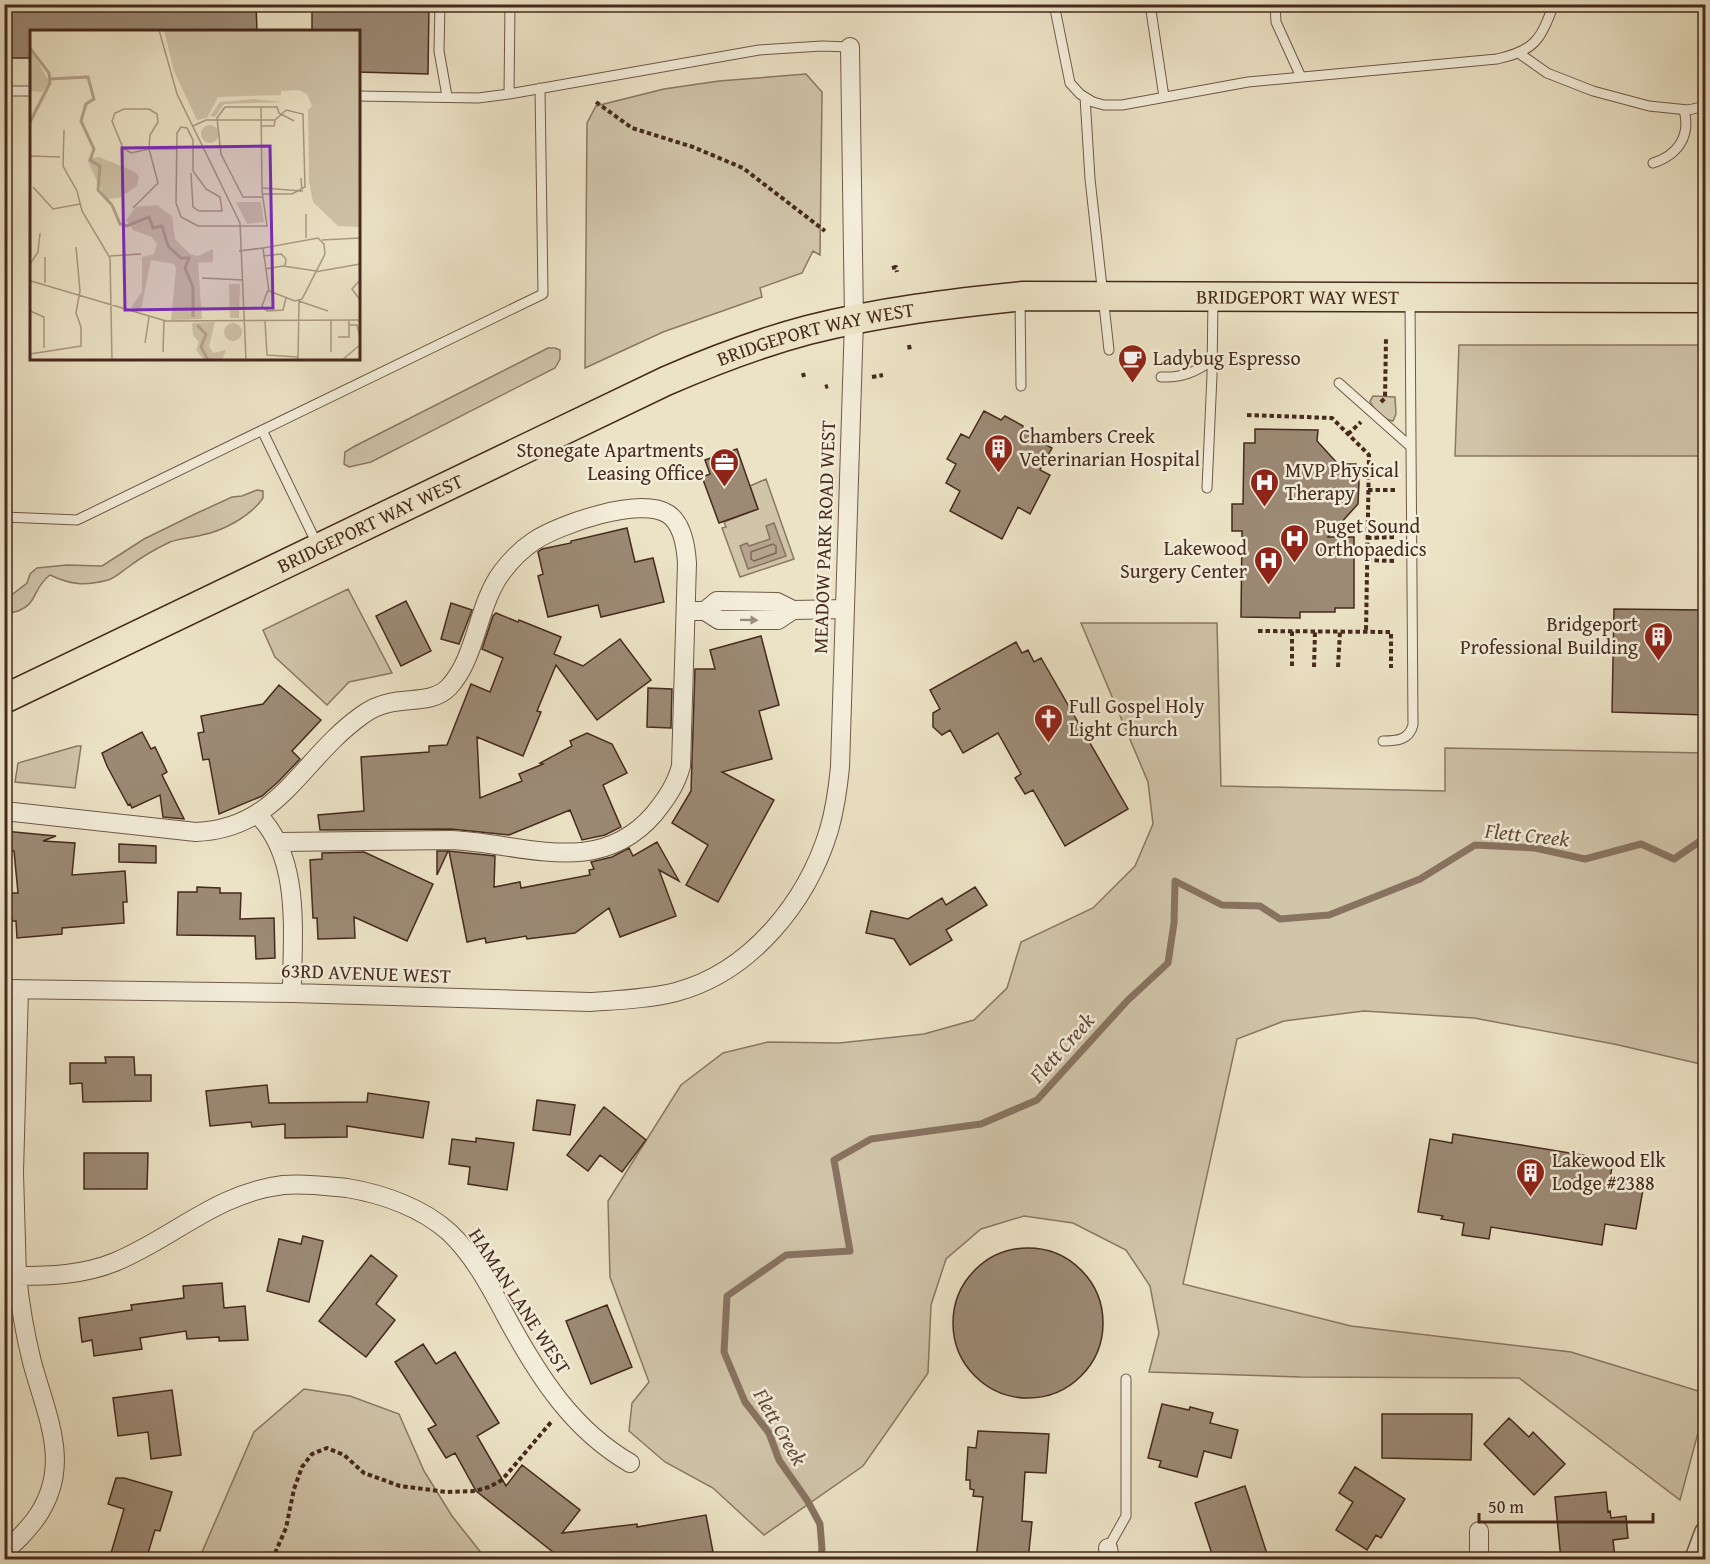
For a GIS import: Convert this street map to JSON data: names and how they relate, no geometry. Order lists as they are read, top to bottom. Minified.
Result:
{"streets":{"main road":["BRIDGEPORT WAY WEST"],"street":["MEADOW PARK ROAD WEST","63RD AVENUE WEST","HAMAN LANE WEST"]},"crossings":[["BRIDGEPORT WAY WEST","MEADOW PARK ROAD WEST"],["MEADOW PARK ROAD WEST","63RD AVENUE WEST"]],"water":["Flett Creek"],"places":{"cafe":["Ladybug Espresso"],"building":["Chambers Creek Veterinarian Hospital","Bridgeport Professional Building","Lakewood Elk Lodge #2388"],"office":["Stonegate Apartments Leasing Office"],"hospital":["MVP Physical Therapy","Puget Sound Orthopaedics","Lakewood Surgery Center"],"church":["Full Gospel Holy Light Church"]},"scale_bar":"50 m"}
